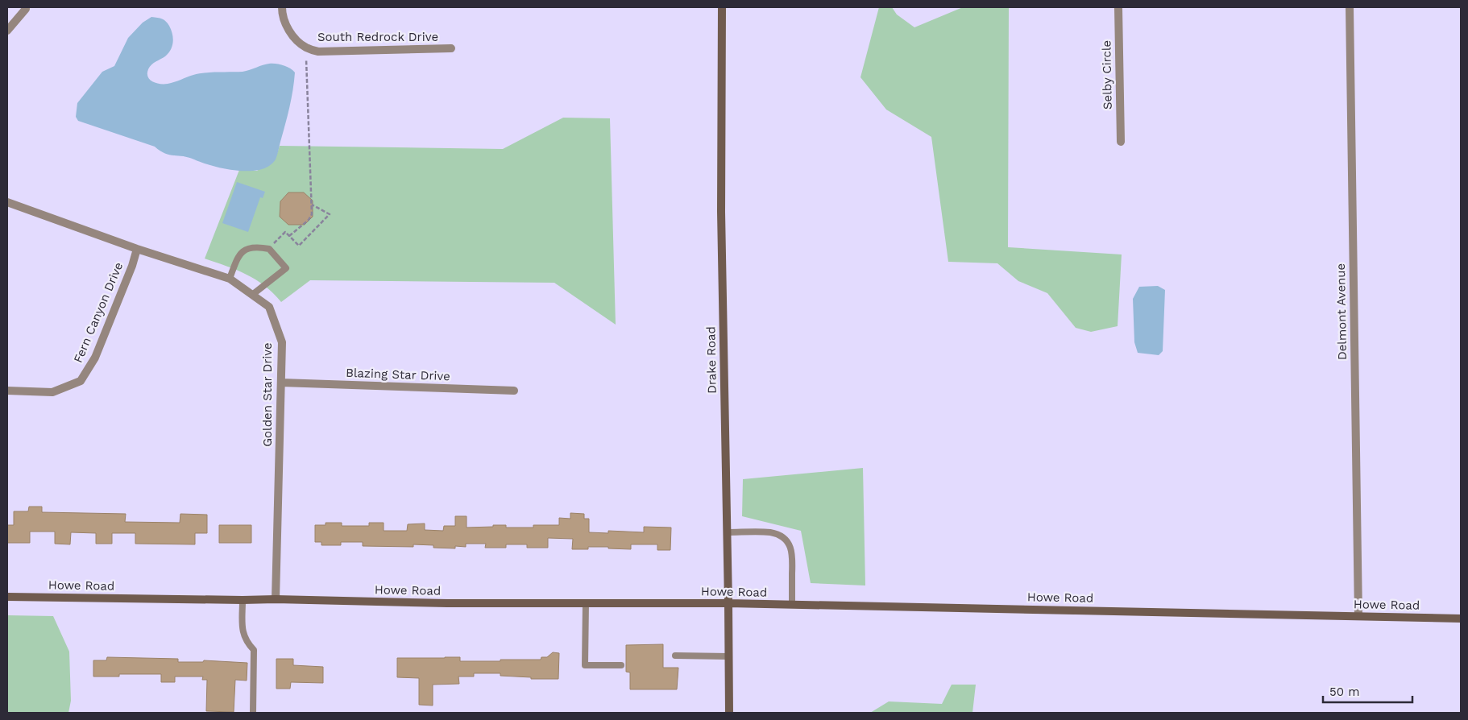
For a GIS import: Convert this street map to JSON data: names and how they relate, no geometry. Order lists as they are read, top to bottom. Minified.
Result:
{"streets":{"street":["South Redrock Drive","Selby Circle","Delmont Avenue","Fern Canyon Drive","Drake Road","Blazing Star Drive","Golden Star Drive","Howe Road"]},"crossings":[["Delmont Avenue","Howe Road"],["Fern Canyon Drive","Golden Star Drive"],["Drake Road","Howe Road"],["Blazing Star Drive","Golden Star Drive"],["Golden Star Drive","Howe Road"]],"scale_bar":"50 m"}
